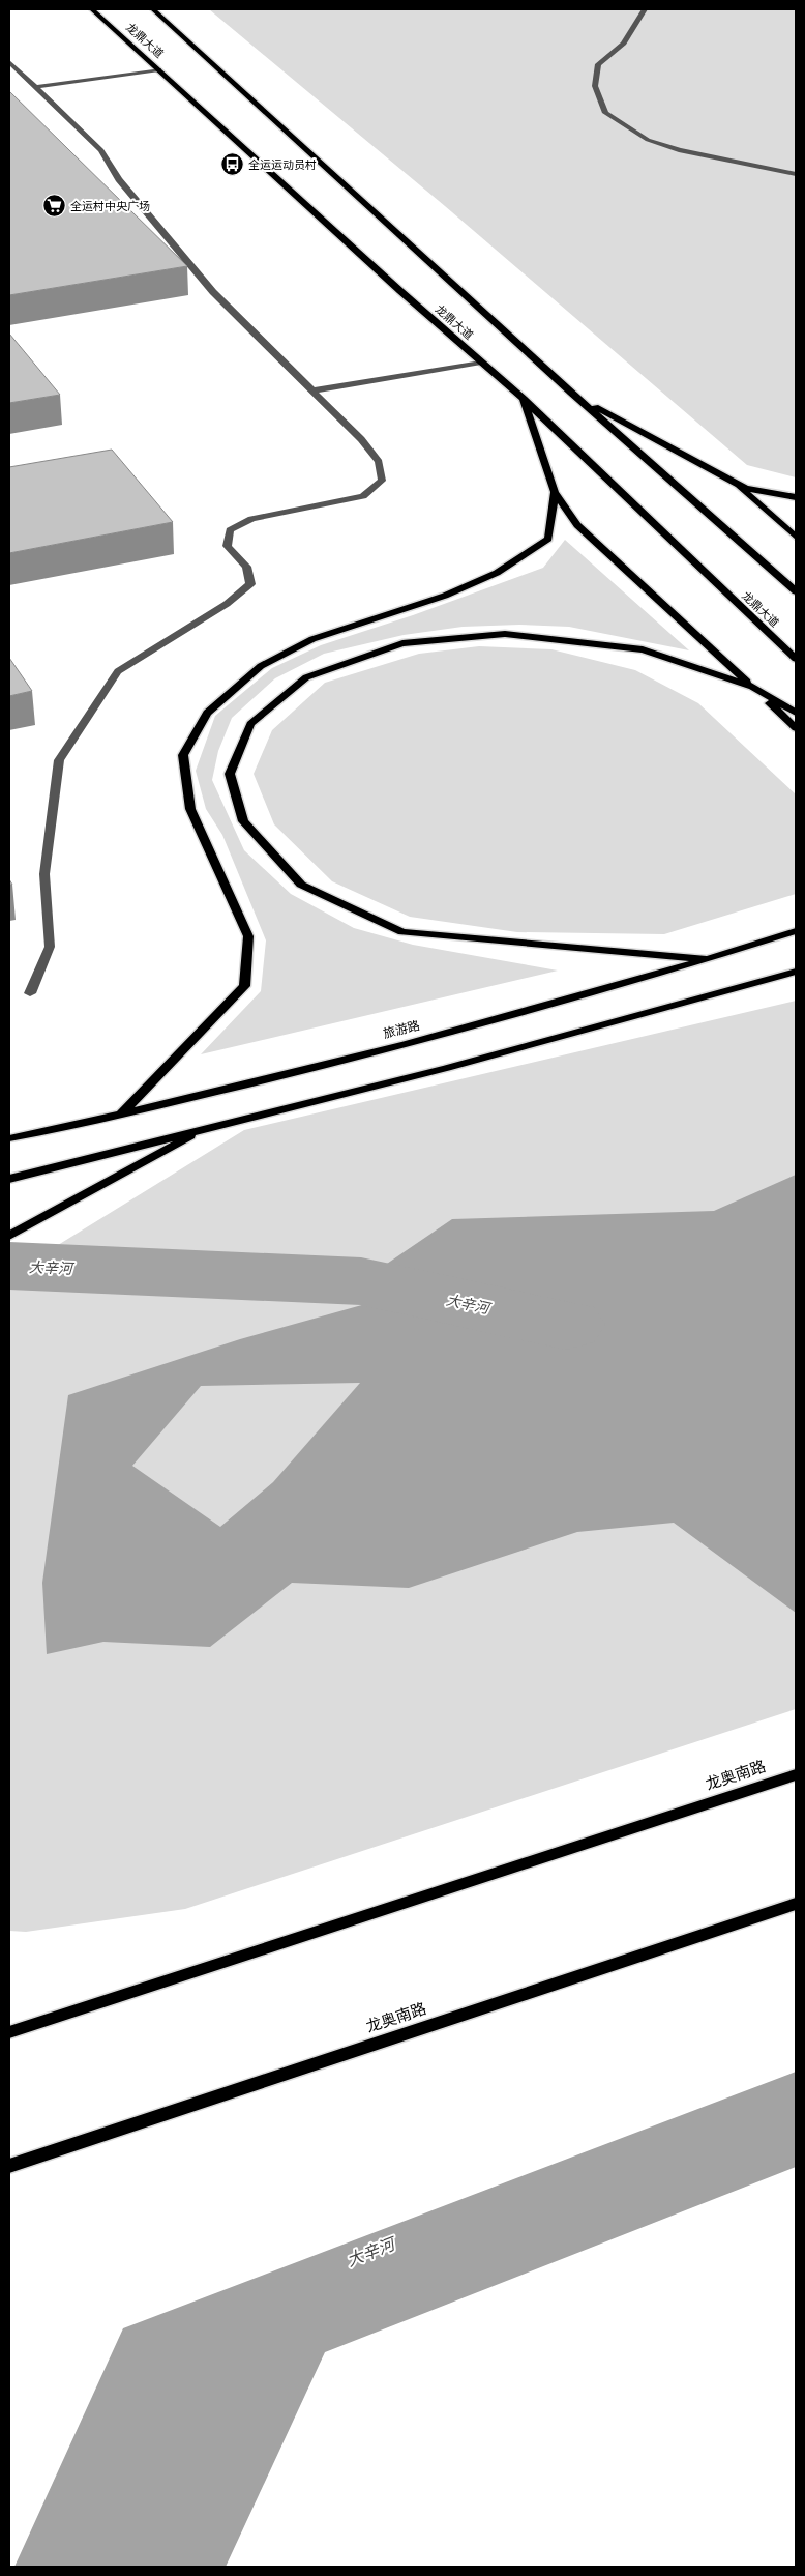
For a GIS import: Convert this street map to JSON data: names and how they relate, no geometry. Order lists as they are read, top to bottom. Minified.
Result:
{"streets":{"main road":["龙鼎大道","旅游路","龙奥南路"]},"water":["大辛河"],"places":{"bus stop":["全运运动员村"],"supermarket":["全运村中央广场"]}}
